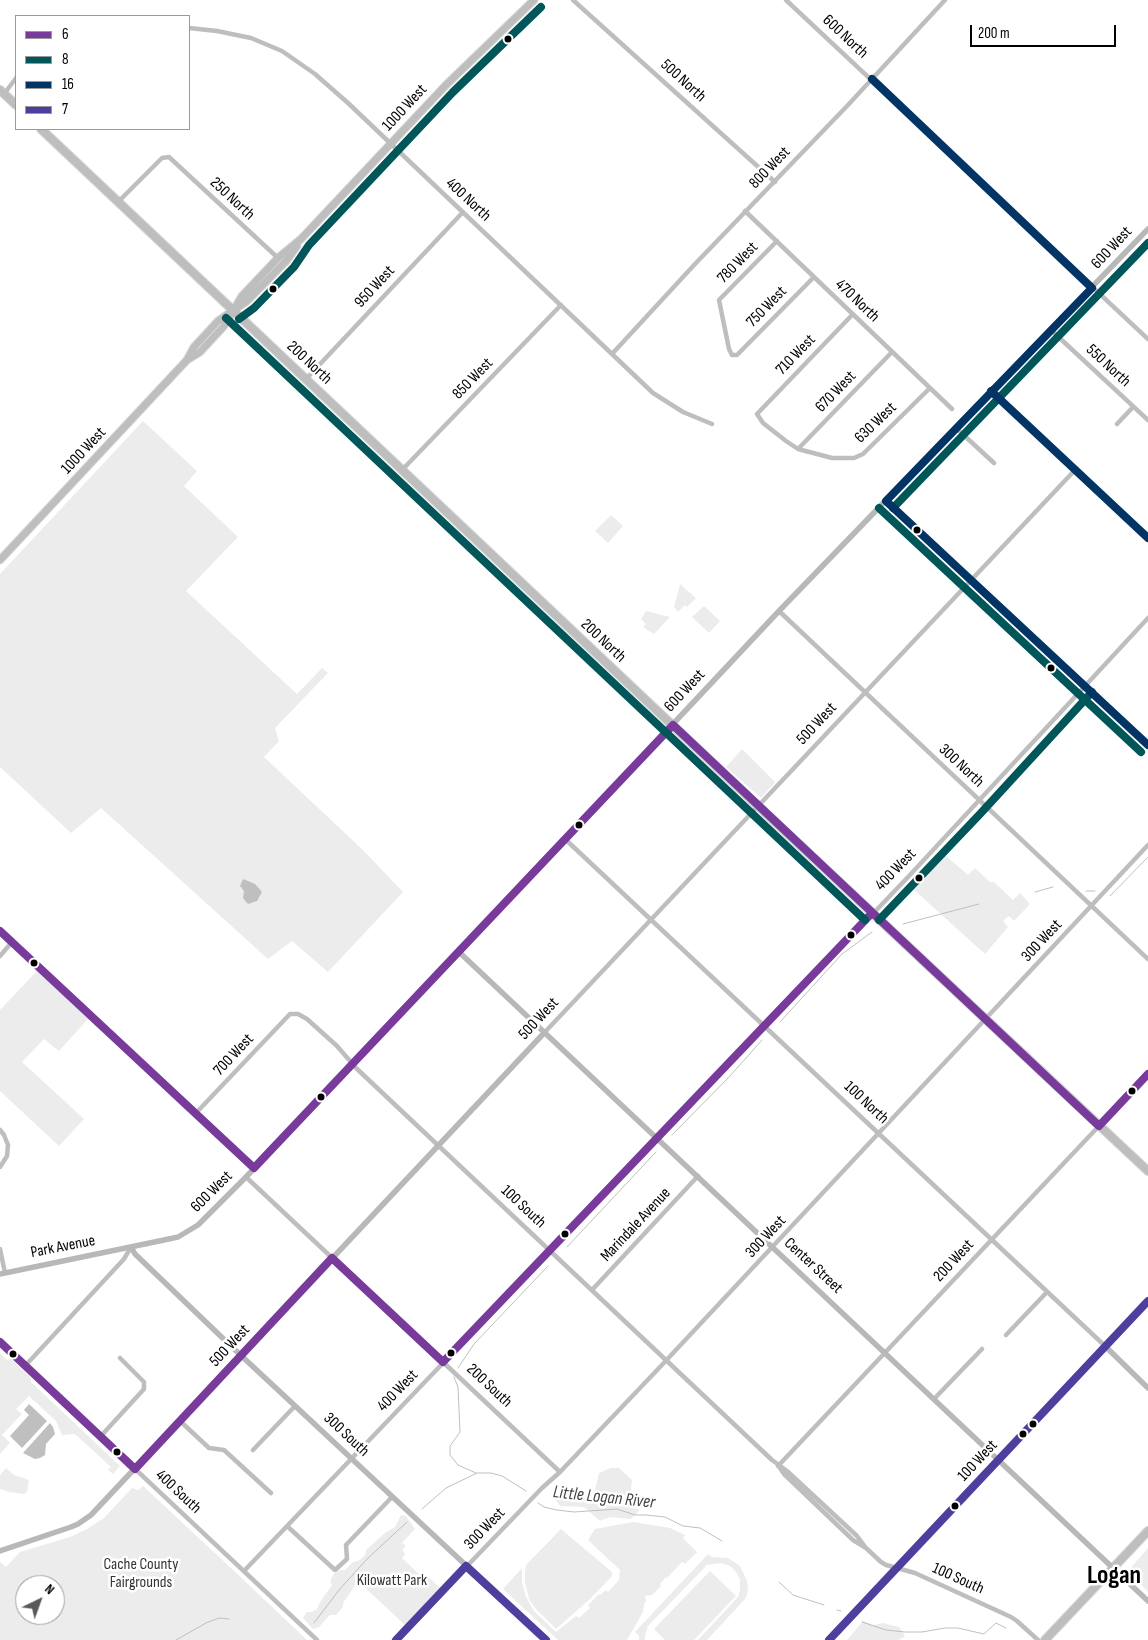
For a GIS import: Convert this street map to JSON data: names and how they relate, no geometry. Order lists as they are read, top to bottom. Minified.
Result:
{"streets":{"highway":["200 North"],"main road":["1000 West"],"street":["600 North","500 North","800 West","250 North","400 North","600 West","780 West","950 West","470 North","750 West","710 West","550 North","850 West","670 West","630 West","500 West","300 North","400 West","300 West","700 West","100 North","100 South","Marindale Avenue","Park Avenue","200 West","Center Street","200 South","300 South","100 West","400 South"]},"crossings":[["600 North","800 West"],["600 North","600 West"],["500 North","800 West"],["1000 West","250 North"],["1000 West","400 North"],["1000 West","200 North"],["800 West","400 North"],["800 West","470 North"],["250 North","200 North"],["400 North","950 West"],["400 North","850 West"],["600 West","200 North"],["600 West","550 North"],["600 West","300 North"],["600 West","100 North"],["600 West","100 South"],["600 West","Park Avenue"],["600 West","Center Street"],["600 West","200 South"],["600 West","300 South"],["780 West","470 North"],["780 West","750 West"],["950 West","200 North"],["470 North","750 West"],["470 North","710 West"],["470 North","670 West"],["470 North","630 West"],["710 West","630 West"],["200 North","850 West"],["200 North","500 West"],["200 North","400 West"],["200 North","300 West"],["200 North","200 West"],["670 West","630 West"],["500 West","300 North"],["500 West","100 North"],["500 West","100 South"],["500 West","Center Street"],["500 West","200 South"],["500 West","300 South"],["500 West","400 South"],["300 North","400 West"],["300 North","300 West"],["400 West","100 North"],["400 West","100 South"],["400 West","Center Street"],["400 West","200 South"],["400 West","300 South"],["400 West","400 South"],["300 West","100 North"],["300 West","100 South"],["300 West","Center Street"],["300 West","200 South"],["300 West","300 South"],["700 West","100 South"],["100 North","200 West"],["100 North","100 West"],["100 South","Marindale Avenue"],["100 South","200 West"],["100 South","100 West"],["Marindale Avenue","Center Street"],["Park Avenue","300 South"],["200 West","Center Street"],["Center Street","100 West"]],"districts":["Logan"],"water":["Little Logan River"],"parks":["Cache County Fairgrounds","Kilowatt Park"],"lines":["transit line 8","transit line 16","transit line 6","transit line 7"],"legend":["6","8","16","7"],"scale_bar":"200 m","north":"top right"}
